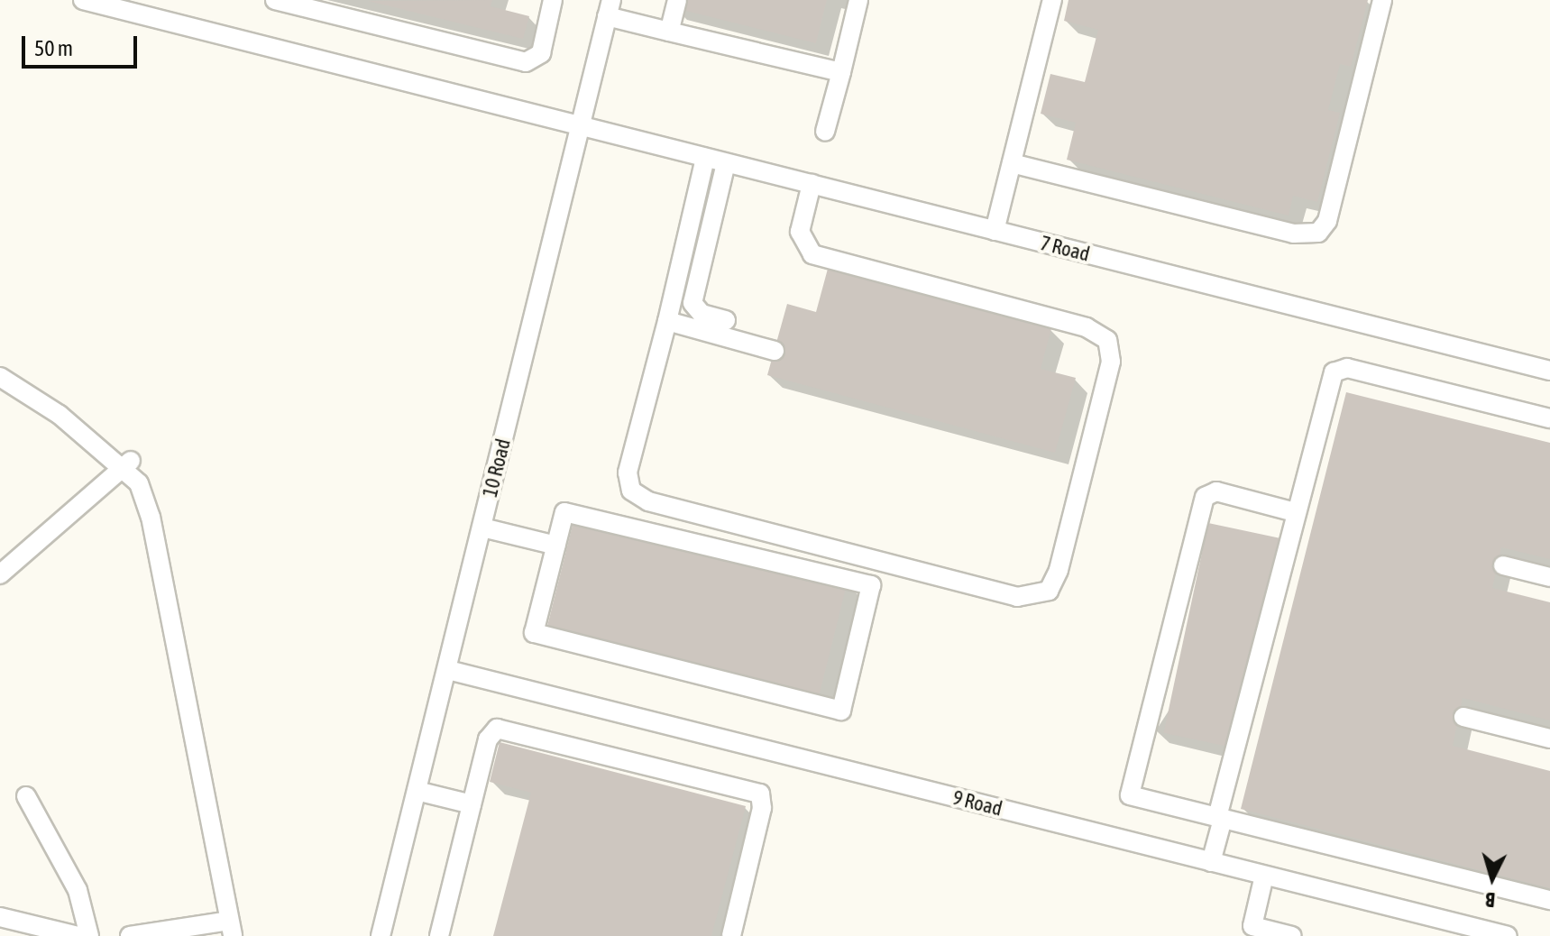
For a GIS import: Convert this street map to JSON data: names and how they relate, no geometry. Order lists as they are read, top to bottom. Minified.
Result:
{"streets":{"street":["7 Road","10 Road","9 Road"]},"crossings":[["7 Road","10 Road"],["10 Road","9 Road"]],"scale_bar":"50 m","north":"bottom"}
